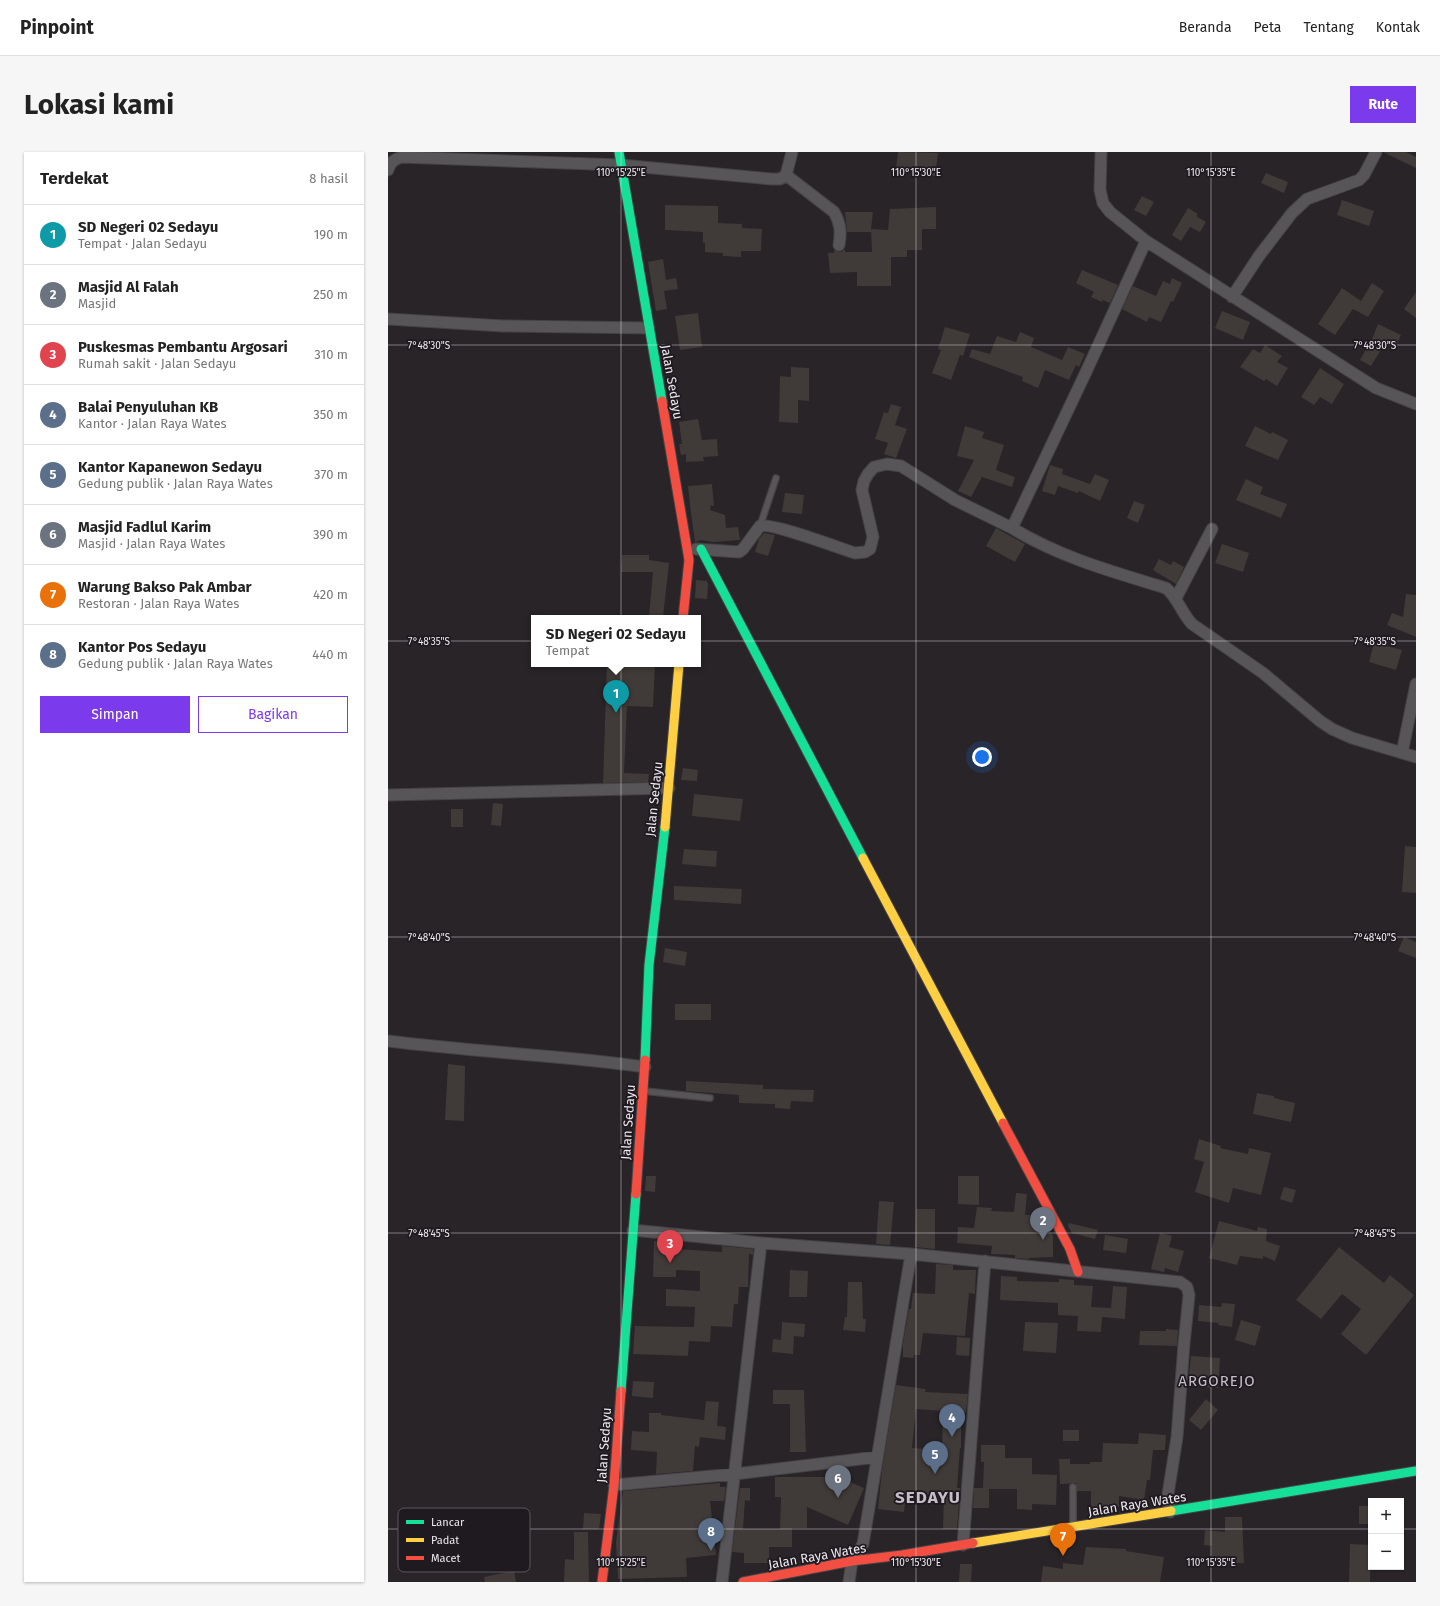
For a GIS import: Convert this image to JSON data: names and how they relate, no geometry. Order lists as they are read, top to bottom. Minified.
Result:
{"streets":{"main road":["Jalan Sedayu","Jalan Raya Wates"]},"districts":["ARGOREJO","SEDAYU"],"legend":["Lancar","Padat","Macet"],"page":{"header":"Pinpoint","nav":["Beranda","Peta","Tentang","Kontak"],"buttons":["Rute",["Simpan","Bagikan"]],"title":"Lokasi kami","heading":["Terdekat","8 hasil"],"list":[{"mark":"1","name":"SD Negeri 02 Sedayu","note":"Tempat · Jalan Sedayu","value":"190 m"},{"mark":"2","name":"Masjid Al Falah","note":"Masjid","value":"250 m"},{"mark":"3","name":"Puskesmas Pembantu Argosari","note":"Rumah sakit · Jalan Sedayu","value":"310 m"},{"mark":"4","name":"Balai Penyuluhan KB","note":"Kantor · Jalan Raya Wates","value":"350 m"},{"mark":"5","name":"Kantor Kapanewon Sedayu","note":"Gedung publik · Jalan Raya Wates","value":"370 m"},{"mark":"6","name":"Masjid Fadlul Karim","note":"Masjid · Jalan Raya Wates","value":"390 m"},{"mark":"7","name":"Warung Bakso Pak Ambar","note":"Restoran · Jalan Raya Wates","value":"420 m"},{"mark":"8","name":"Kantor Pos Sedayu","note":"Gedung publik · Jalan Raya Wates","value":"440 m"}],"popup":["SD Negeri 02 Sedayu","Tempat"],"pins":["1","2","3","4","5","6","8","7"],"map_buttons":["+","−"]},"coordinates":["110°15'25\"E","110°15'30\"E","110°15'35\"E","7°48'30\"S","7°48'35\"S","7°48'40\"S","7°48'45\"S"]}
